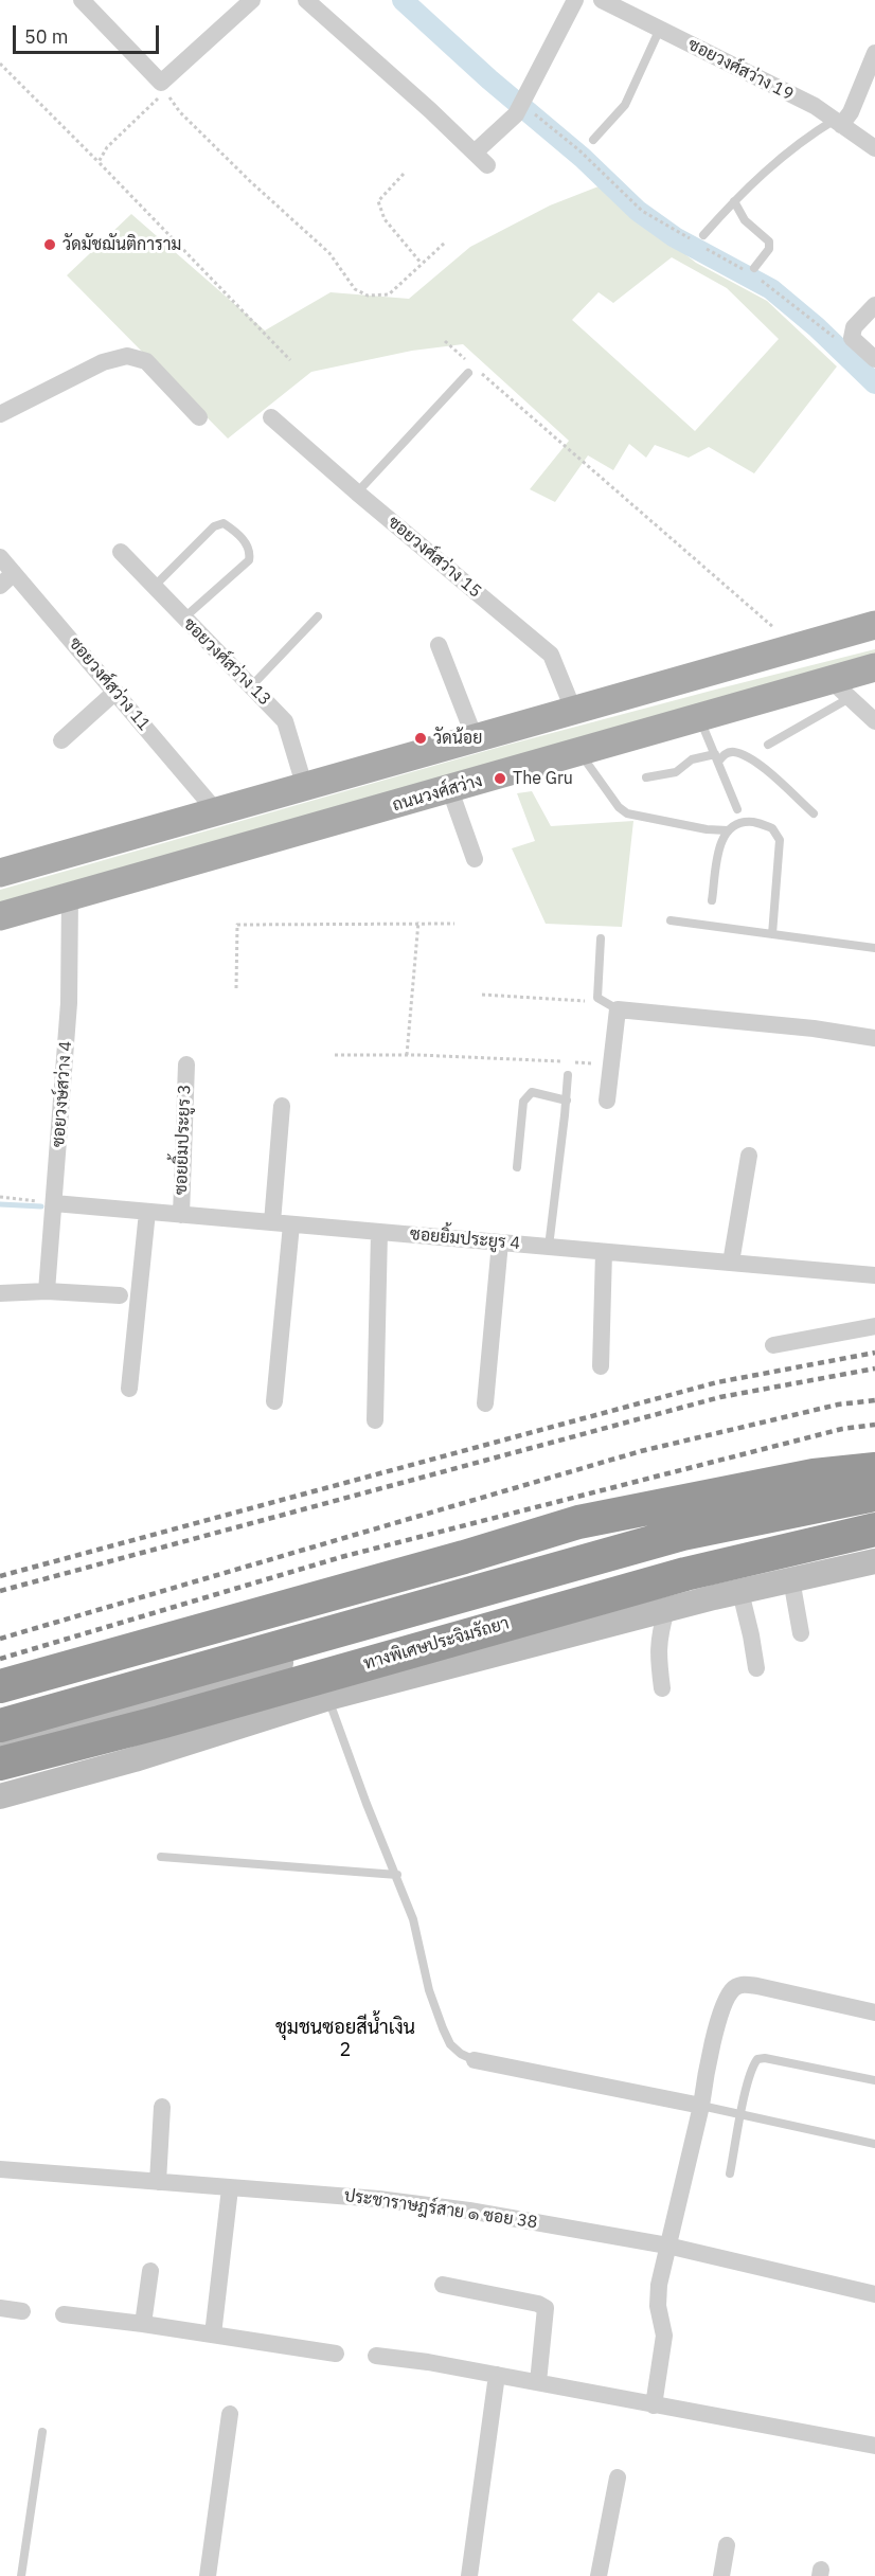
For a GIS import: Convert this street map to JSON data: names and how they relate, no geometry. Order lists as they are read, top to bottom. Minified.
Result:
{"streets":{"highway":["ทางพิเศษประจิมรัถยา"],"main road":["ถนนวงศ์สว่าง"],"street":["ซอยวงศ์สว่าง 19","ซอยวงศ์สว่าง 15","ซอยวงศ์สว่าง 13","ซอยวงศ์สว่าง 11","ซอยวงษ์สว่าง 4","ซอยยิ้มประยูร 3","ซอยยิ้มประยูร 4","ประชาราษฎร์สาย ๑ ซอย 38"]},"crossings":[["ถนนวงศ์สว่าง","ซอยวงษ์สว่าง 4"],["ซอยวงษ์สว่าง 4","ซอยยิ้มประยูร 4"],["ซอยยิ้มประยูร 3","ซอยยิ้มประยูร 4"]],"districts":["ชุมชนซอยสีน้ำเงิน 2"],"places":["วัดมัชฌันติการาม","วัดน้อย","The Gru"],"scale_bar":"50 m"}
